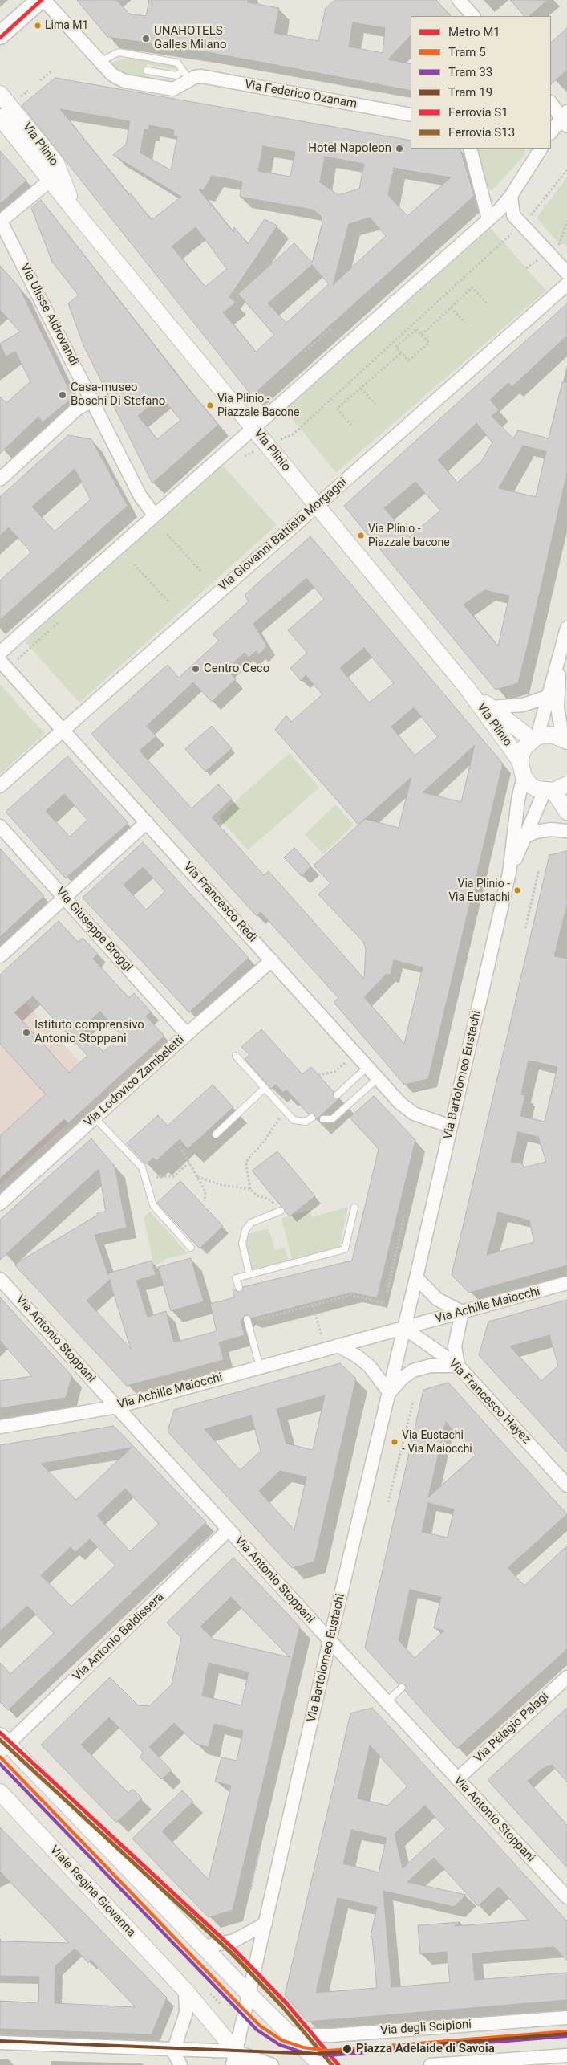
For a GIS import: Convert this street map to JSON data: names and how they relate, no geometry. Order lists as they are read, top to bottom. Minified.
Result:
{"streets":{"street":["Via Federico Ozanam","Via Plinio","Via Ulisse Aldrovandi","Via Giovanni Battista Morgagni","Via Francesco Redi","Via Giuseppe Broggi","Via Bartolomeo Eustachi","Via Lodovico Zambeletti","Via Achille Maiocchi","Via Antonio Stoppani","Via Francesco Hayez","Via Antonio Baldissera","Via Pelagio Palagi","Viale Regina Giovanna","Via degli Scipioni"]},"crossings":[["Via Plinio","Via Giovanni Battista Morgagni"],["Via Plinio","Via Bartolomeo Eustachi"],["Via Giovanni Battista Morgagni","Via Francesco Redi"],["Via Francesco Redi","Via Bartolomeo Eustachi"],["Via Francesco Redi","Via Lodovico Zambeletti"],["Via Giuseppe Broggi","Via Lodovico Zambeletti"],["Via Bartolomeo Eustachi","Via Achille Maiocchi"],["Via Bartolomeo Eustachi","Via Antonio Stoppani"],["Via Bartolomeo Eustachi","Via Francesco Hayez"],["Via Bartolomeo Eustachi","Viale Regina Giovanna"],["Via Achille Maiocchi","Via Antonio Stoppani"],["Via Achille Maiocchi","Via Francesco Hayez"],["Via Antonio Stoppani","Via Antonio Baldissera"],["Via Antonio Stoppani","Via Pelagio Palagi"]],"places":["Lima M1","UNAHOTELS Galles Milano","Hotel Napoleon","Casa-museo Boschi Di Stefano","Via Plinio - Piazzale Bacone","Via Plinio - Piazzale bacone","Centro Ceco","Via Plinio - Via Eustachi","Istituto comprensivo Antonio Stoppani","Via Eustachi - Via Maiocchi","Piazza Adelaide di Savoia"],"lines":["metro line M1","rail line S1","rail line S13","tram line 5","tram line 33","tram line 19"],"legend":["Metro M1","Tram 5","Tram 33","Tram 19","Ferrovia S1","Ferrovia S13"]}
